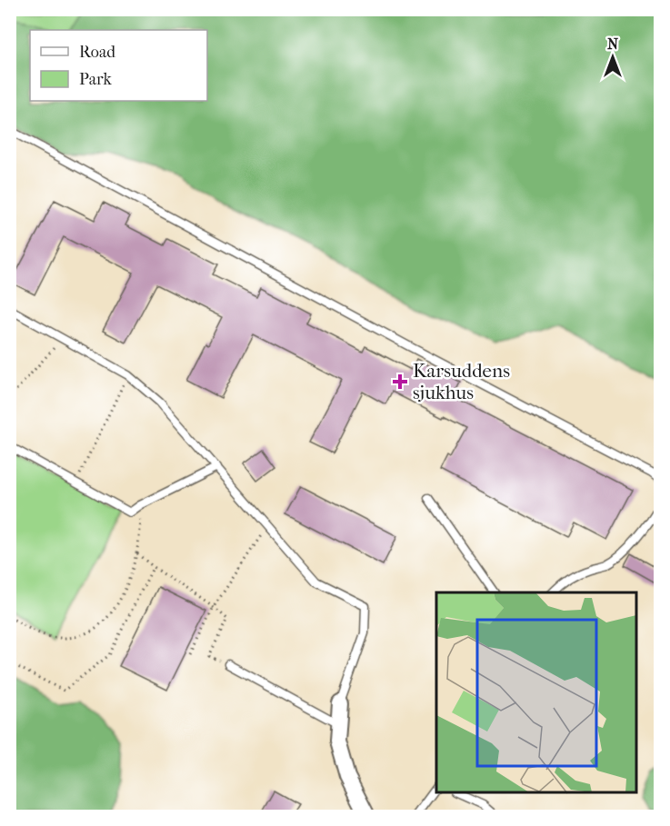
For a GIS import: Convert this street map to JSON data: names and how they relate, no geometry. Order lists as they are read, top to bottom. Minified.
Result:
{"places":{"health":["Karsuddens sjukhus"]},"legend":["Road","Park"],"north":"top"}
